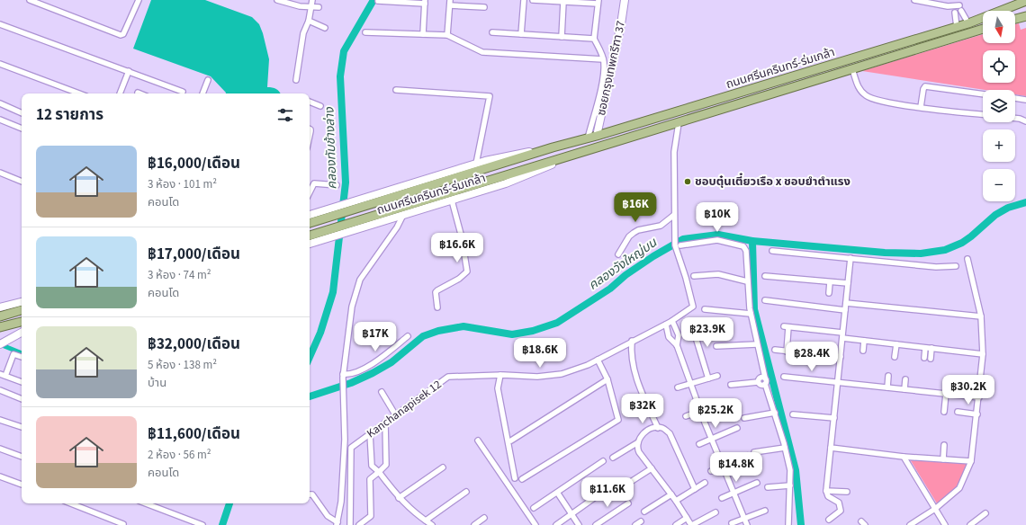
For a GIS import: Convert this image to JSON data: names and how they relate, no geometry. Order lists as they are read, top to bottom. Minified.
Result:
{"streets":{"main road":["ซอยกรุงเทพกรีฑา 37","ถนนศรีนครินทร์-ร่มเกล้า"],"street":["Kanchanapisek 12"]},"crossings":[["ซอยกรุงเทพกรีฑา 37","ถนนศรีนครินทร์-ร่มเกล้า"]],"water":["คลองทับช้างล่าง","คลองวังใหญ่บน"],"places":["ชอบตุ๋นเตี๋ยวเรือ x ชอบยำตำแรง"],"north":"bottom","page":{"map_buttons":["+","−"],"heading":"12 รายการ","list":[{"name":"฿16,000/เดือน","note":"3 ห้อง · 101 m² · คอนโด"},{"name":"฿17,000/เดือน","note":"3 ห้อง · 74 m² · คอนโด"},{"name":"฿32,000/เดือน","note":"5 ห้อง · 138 m² · บ้าน"},{"name":"฿11,600/เดือน","note":"2 ห้อง · 56 m² · คอนโด"}],"price":["฿16K","฿10K","฿16.6K","฿23.9K","฿17K","฿18.6K","฿28.4K","฿30.2K","฿32K","฿25.2K","฿14.8K","฿11.6K"]}}
